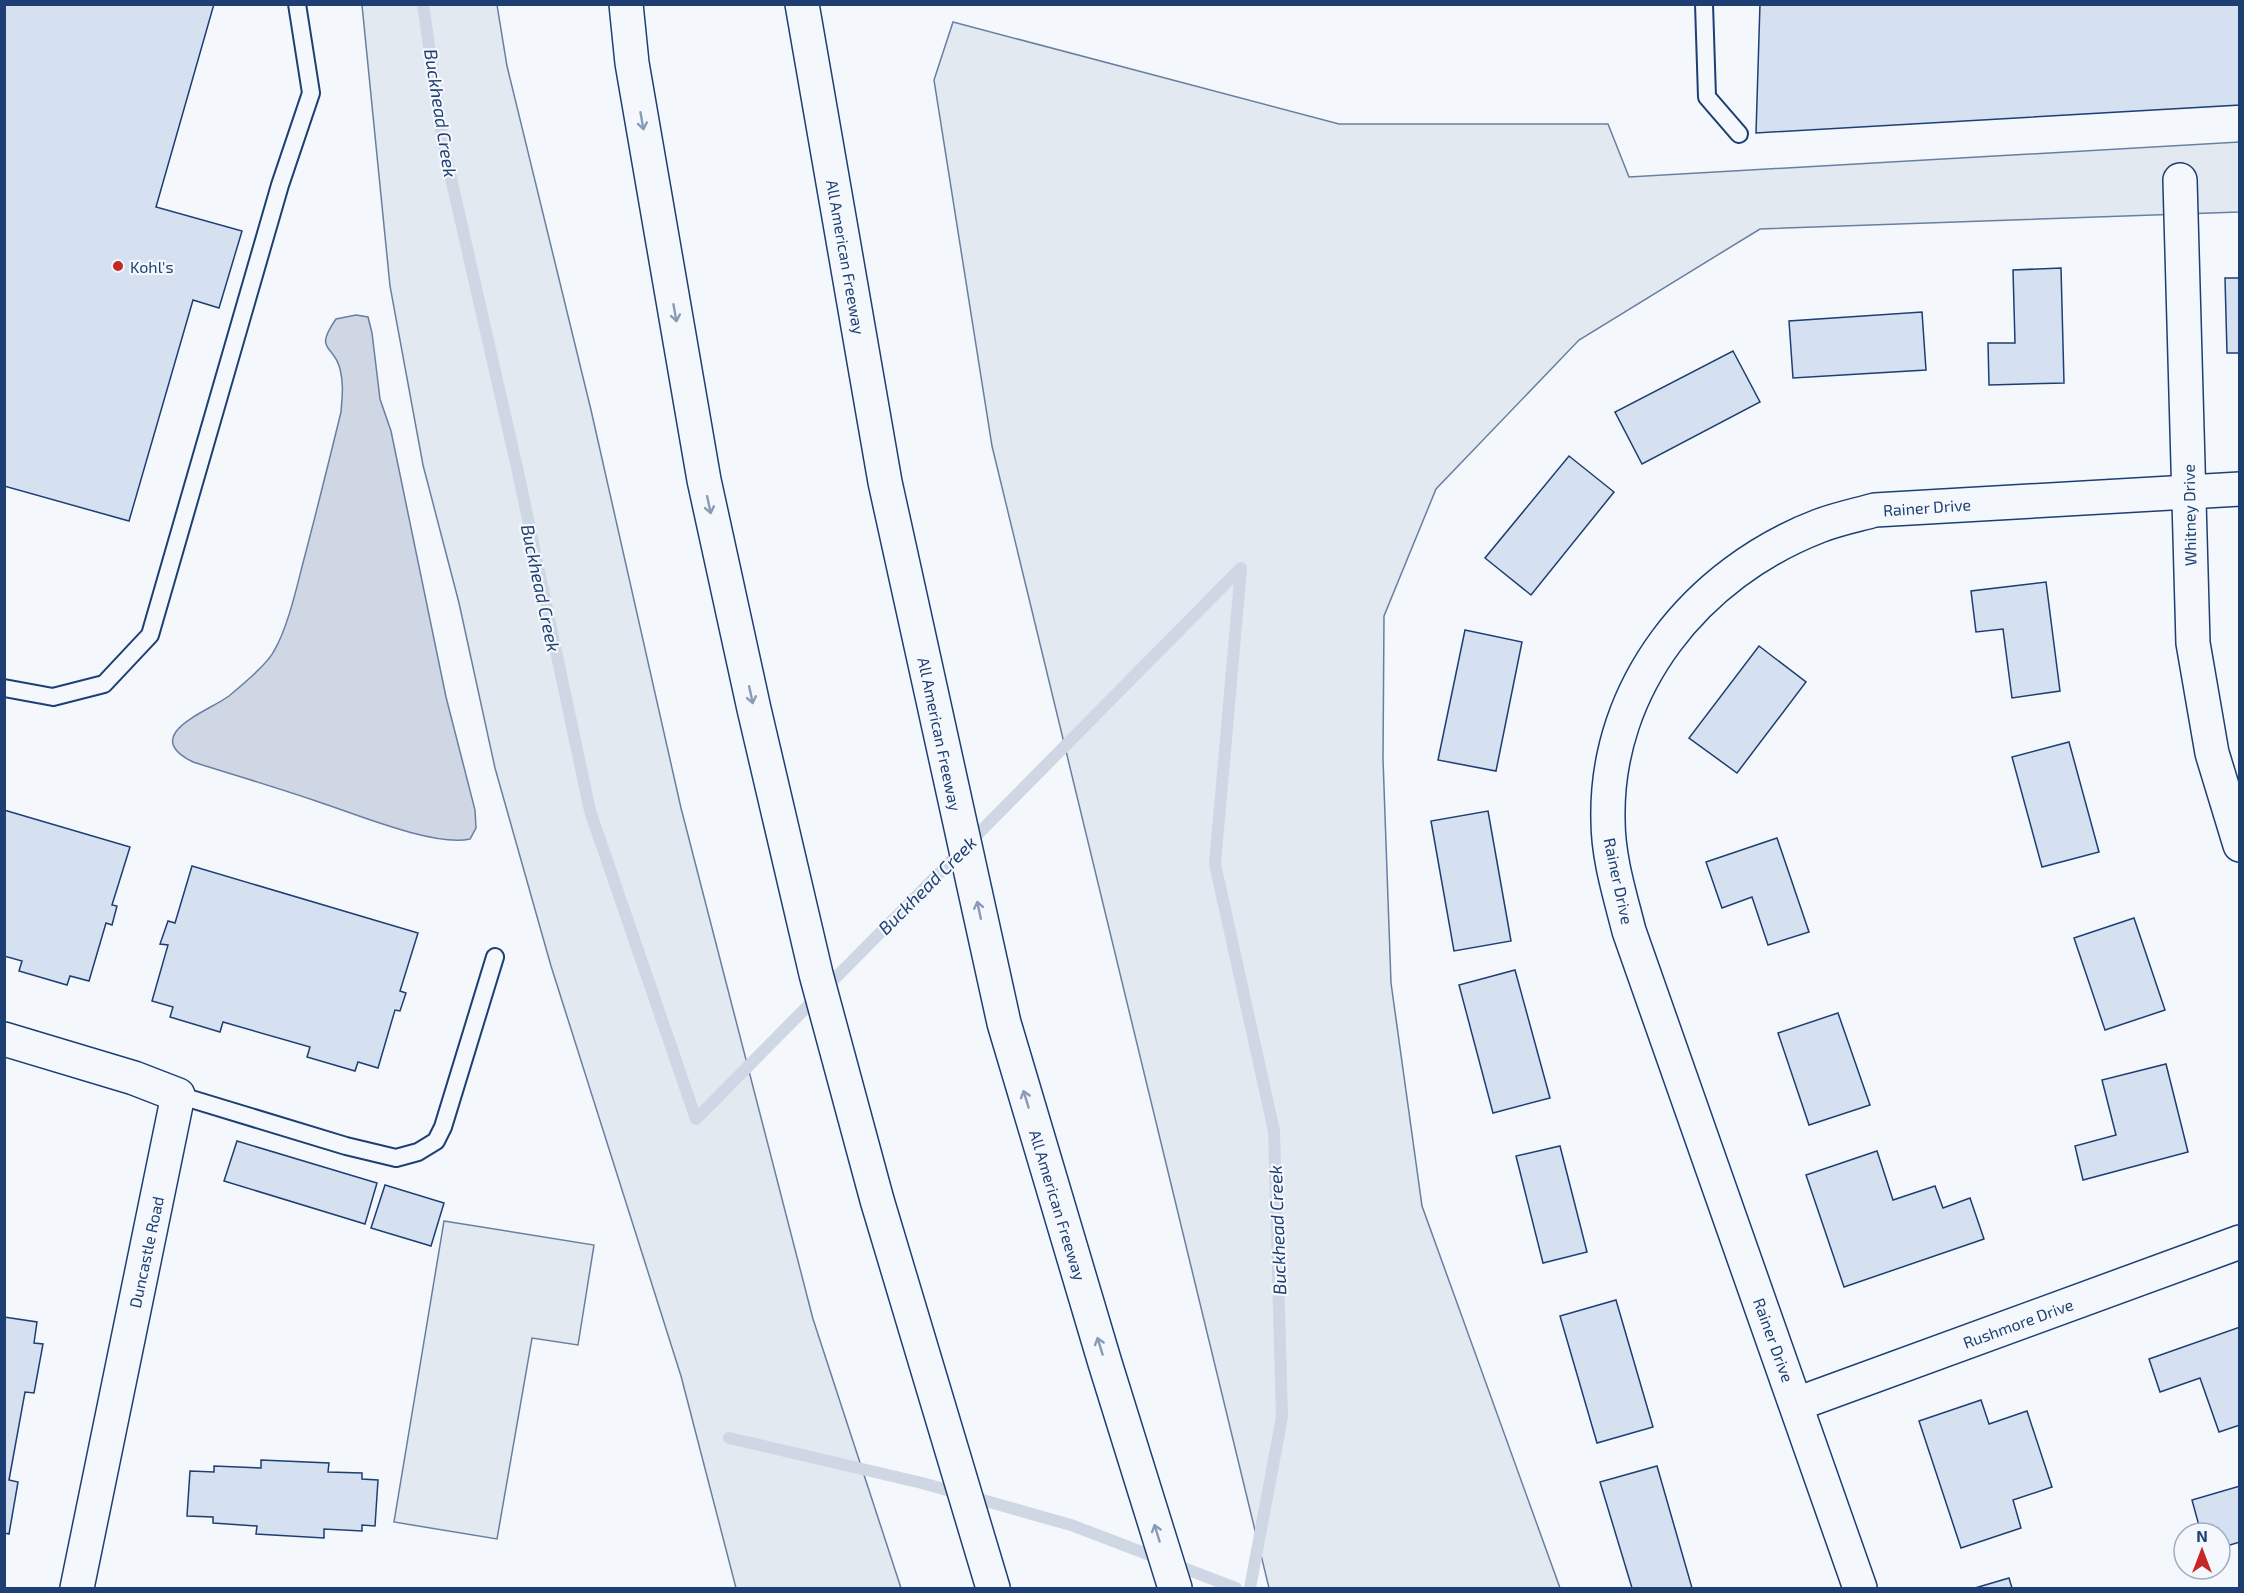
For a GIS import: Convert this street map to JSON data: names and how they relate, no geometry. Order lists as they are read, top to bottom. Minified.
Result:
{"streets":{"main road":["All American Freeway","Rainer Drive","Whitney Drive","Duncastle Road","Rushmore Drive"]},"crossings":[["Rainer Drive","Whitney Drive"],["Rainer Drive","Rushmore Drive"]],"water":["Buckhead Creek"],"places":["Kohl's"],"north":"top"}
